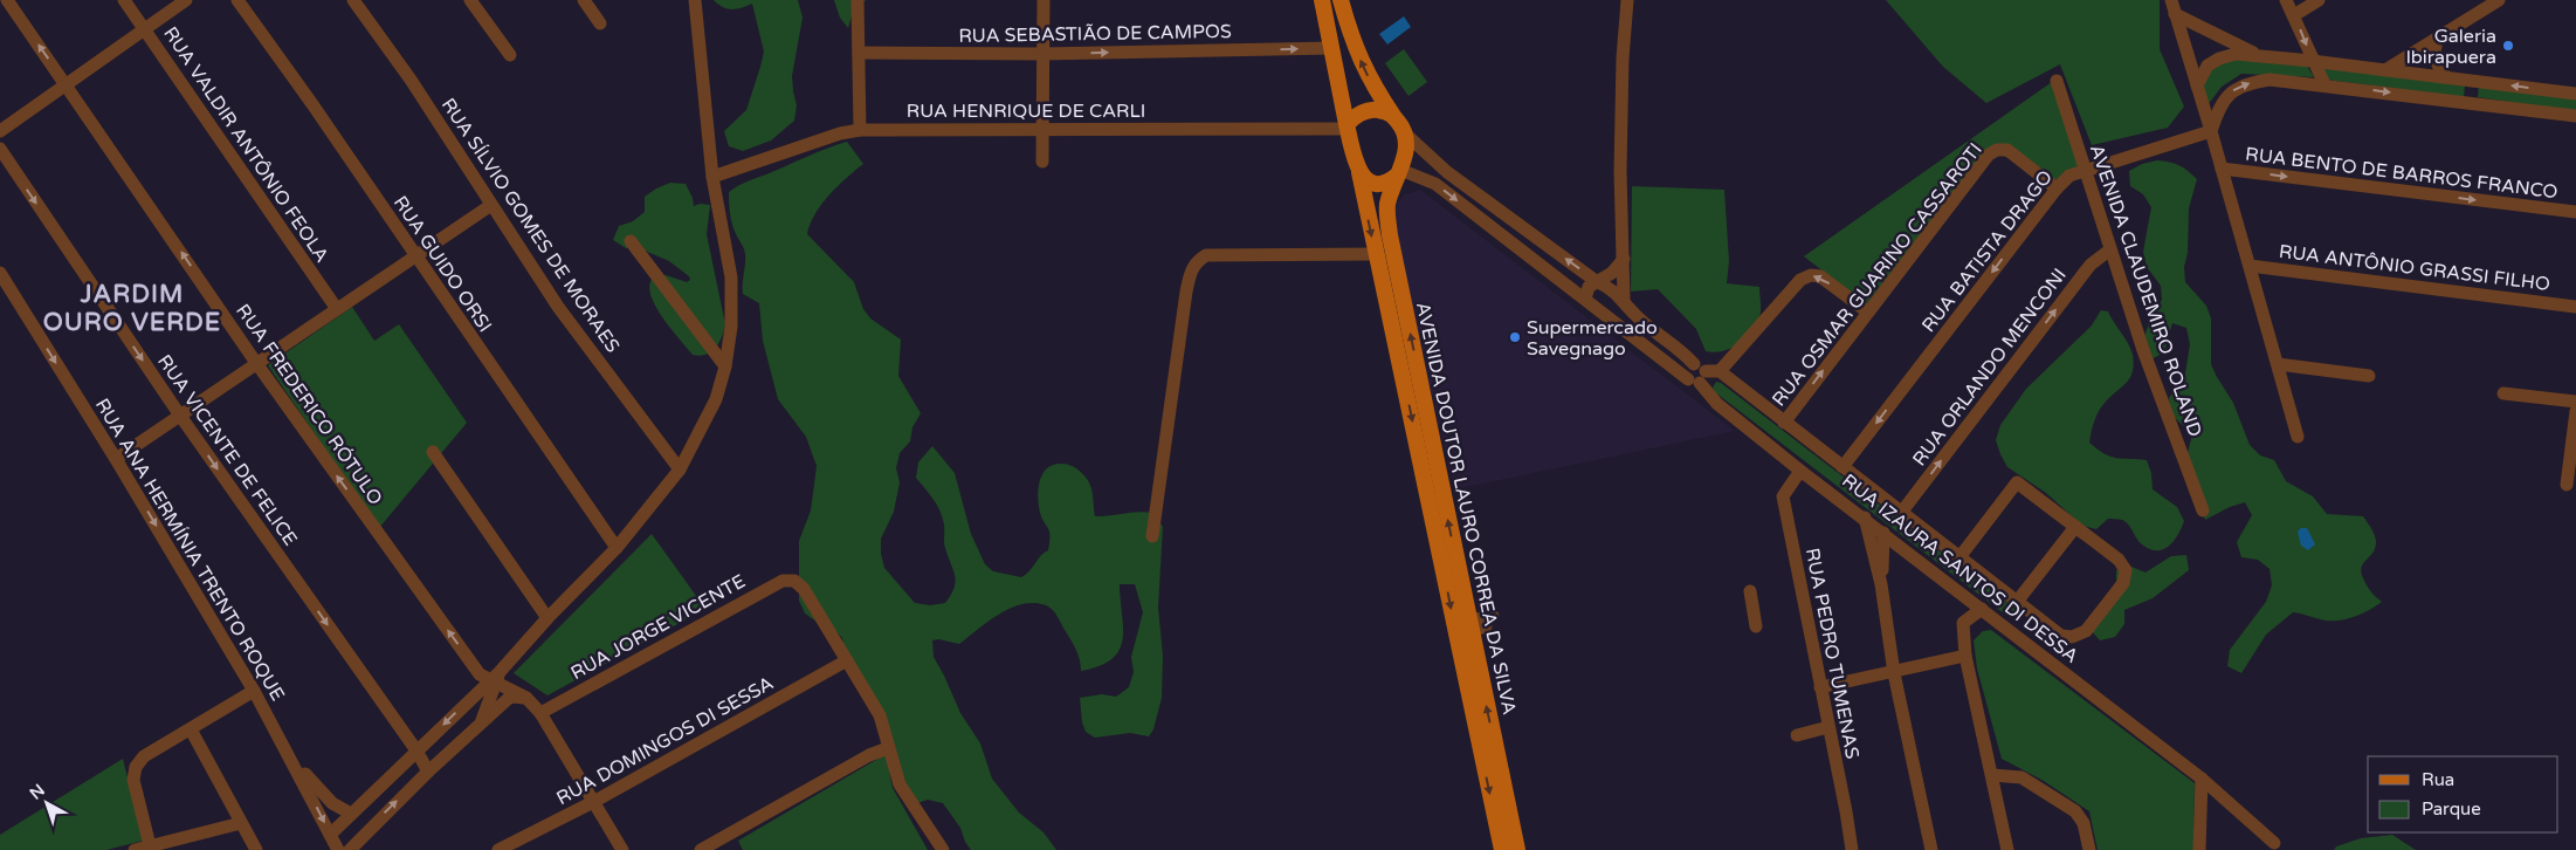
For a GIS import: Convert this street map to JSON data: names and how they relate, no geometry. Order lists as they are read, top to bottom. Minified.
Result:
{"streets":{"main road":["AVENIDA DOUTOR LAURO CORREA DA SILVA"],"street":["RUA SEBASTIÃO DE CAMPOS","RUA HENRIQUE DE CARLI","RUA VALDIR ANTÔNIO FEOLA","RUA BENTO DE BARROS FRANCO","RUA SÍLVIO GOMES DE MORAES","RUA BATISTA DRAGO","RUA GUIDO ORSI","RUA ANTÔNIO GRASSI FILHO","RUA OSMAR GUARINO CASSAROTI","AVENIDA CLAUDEMIRO ROLAND","RUA ORLANDO MENCONI","RUA FREDERICO RÓTULO","RUA VICENTE DE FELICE","RUA ANA HERMÍNIA TRENTO ROQUE","RUA IZAURA SANTOS DI DESSA","RUA JORGE VICENTE","RUA PEDRO TUMENAS","RUA DOMINGOS DI SESSA"]},"crossings":[["RUA HENRIQUE DE CARLI","AVENIDA DOUTOR LAURO CORREA DA SILVA"],["RUA BATISTA DRAGO","RUA OSMAR GUARINO CASSAROTI"],["RUA BATISTA DRAGO","AVENIDA CLAUDEMIRO ROLAND"],["RUA BATISTA DRAGO","RUA IZAURA SANTOS DI DESSA"],["RUA OSMAR GUARINO CASSAROTI","RUA IZAURA SANTOS DI DESSA"],["AVENIDA CLAUDEMIRO ROLAND","RUA ORLANDO MENCONI"],["RUA ORLANDO MENCONI","RUA IZAURA SANTOS DI DESSA"],["RUA IZAURA SANTOS DI DESSA","RUA PEDRO TUMENAS"],["RUA JORGE VICENTE","RUA DOMINGOS DI SESSA"]],"one_way":["RUA SEBASTIÃO DE CAMPOS","RUA BATISTA DRAGO","RUA ORLANDO MENCONI","RUA FREDERICO RÓTULO","RUA VICENTE DE FELICE","RUA ANA HERMÍNIA TRENTO ROQUE"],"districts":["JARDIM OURO VERDE"],"places":["Galeria Ibirapuera","Supermercado Savegnago"],"legend":["Rua","Parque"],"north":"top left"}
